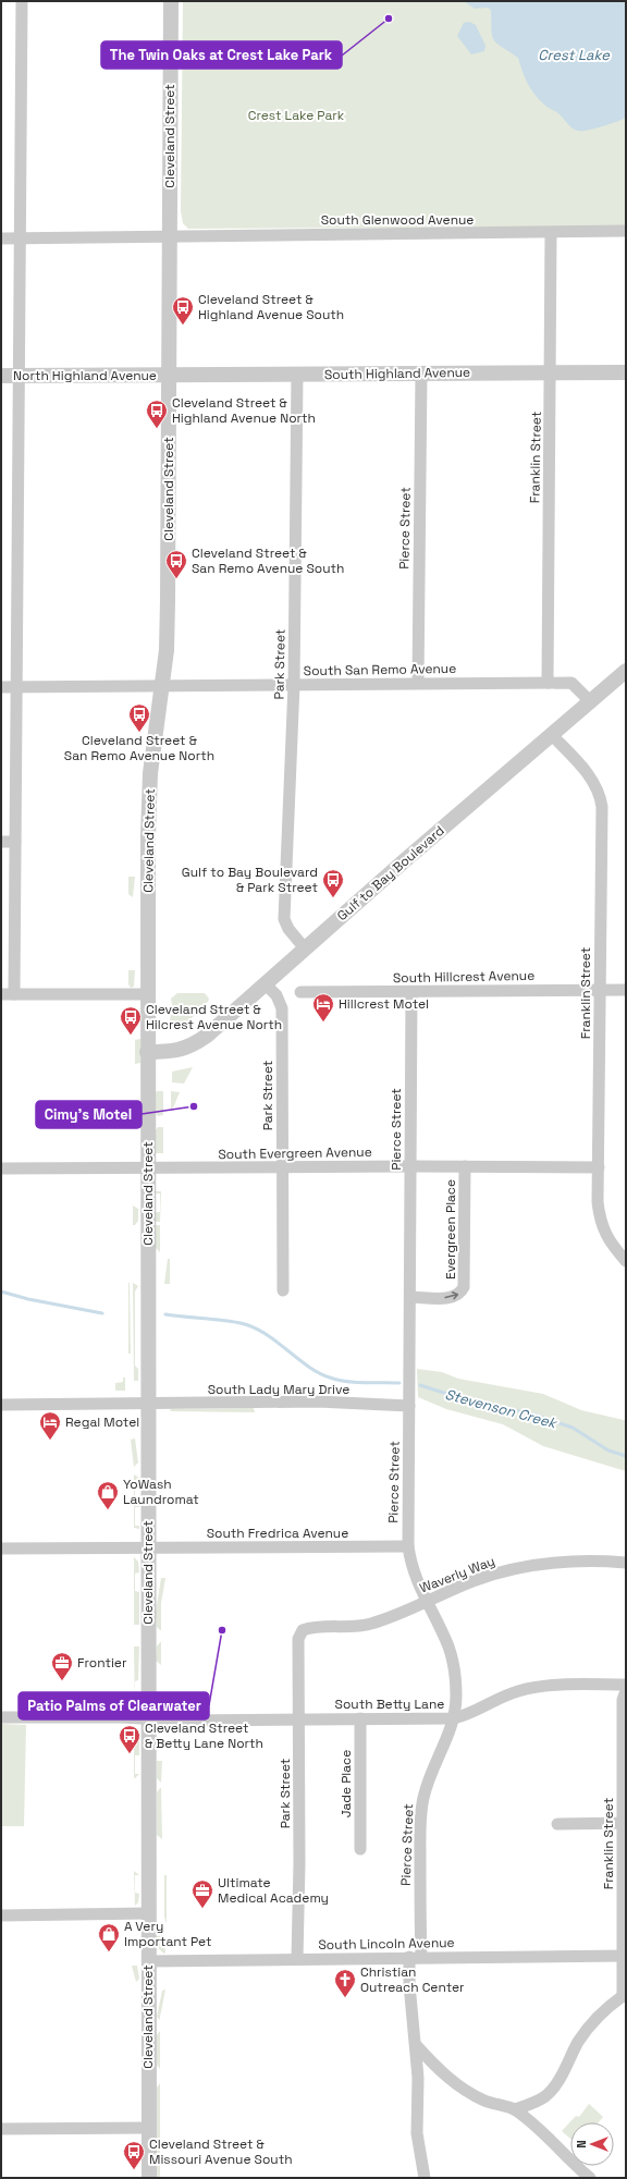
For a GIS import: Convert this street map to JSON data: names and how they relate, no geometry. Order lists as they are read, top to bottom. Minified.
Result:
{"streets":{"street":["Cleveland Street","South Glenwood Avenue","South Highland Avenue","North Highland Avenue","Franklin Street","Pierce Street","Park Street","South San Remo Avenue","Gulf to Bay Boulevard","South Hillcrest Avenue","South Evergreen Avenue","Evergreen Place","South Lady Mary Drive","South Fredrica Avenue","Waverly Way","South Betty Lane","Jade Place","South Lincoln Avenue"]},"crossings":[["Cleveland Street","South Glenwood Avenue"],["Cleveland Street","South Highland Avenue"],["Cleveland Street","North Highland Avenue"],["Cleveland Street","South San Remo Avenue"],["Cleveland Street","Gulf to Bay Boulevard"],["Cleveland Street","South Evergreen Avenue"],["Cleveland Street","South Lady Mary Drive"],["Cleveland Street","South Fredrica Avenue"],["Cleveland Street","South Betty Lane"],["Cleveland Street","South Lincoln Avenue"],["South Glenwood Avenue","Franklin Street"],["South Highland Avenue","North Highland Avenue"],["South Highland Avenue","Franklin Street"],["South Highland Avenue","Pierce Street"],["South Highland Avenue","Park Street"],["Franklin Street","South San Remo Avenue"],["Franklin Street","Gulf to Bay Boulevard"],["Franklin Street","South Hillcrest Avenue"],["Franklin Street","South Evergreen Avenue"],["Franklin Street","South Lincoln Avenue"],["Pierce Street","South San Remo Avenue"],["Pierce Street","South Hillcrest Avenue"],["Pierce Street","South Evergreen Avenue"],["Pierce Street","Evergreen Place"],["Pierce Street","South Lady Mary Drive"],["Pierce Street","South Fredrica Avenue"],["Pierce Street","Waverly Way"],["Pierce Street","South Betty Lane"],["Pierce Street","South Lincoln Avenue"],["Park Street","South San Remo Avenue"],["Park Street","Gulf to Bay Boulevard"],["Park Street","South Evergreen Avenue"],["Park Street","Waverly Way"],["Park Street","South Betty Lane"],["Park Street","South Lincoln Avenue"],["South San Remo Avenue","Gulf to Bay Boulevard"],["South Evergreen Avenue","Evergreen Place"],["South Betty Lane","Jade Place"]],"water":["Crest Lake","Stevenson Creek"],"parks":["Crest Lake Park"],"places":{"other":["The Twin Oaks at Crest Lake Park","Cimy's Motel","Patio Palms of Clearwater"],"bus stop":["Cleveland Street & Highland Avenue South","Cleveland Street & Highland Avenue North","Cleveland Street & San Remo Avenue South","Cleveland Street & San Remo Avenue North","Gulf to Bay Boulevard & Park Street","Cleveland Street & Hilcrest Avenue North","Cleveland Street & Betty Lane North","Cleveland Street & Missouri Avenue South"],"hotel":["Hillcrest Motel","Regal Motel"],"shop":["YoWash Laundromat","A Very Important Pet"],"office":["Frontier","Ultimate Medical Academy"],"church":["Christian Outreach Center"]},"north":"left"}
